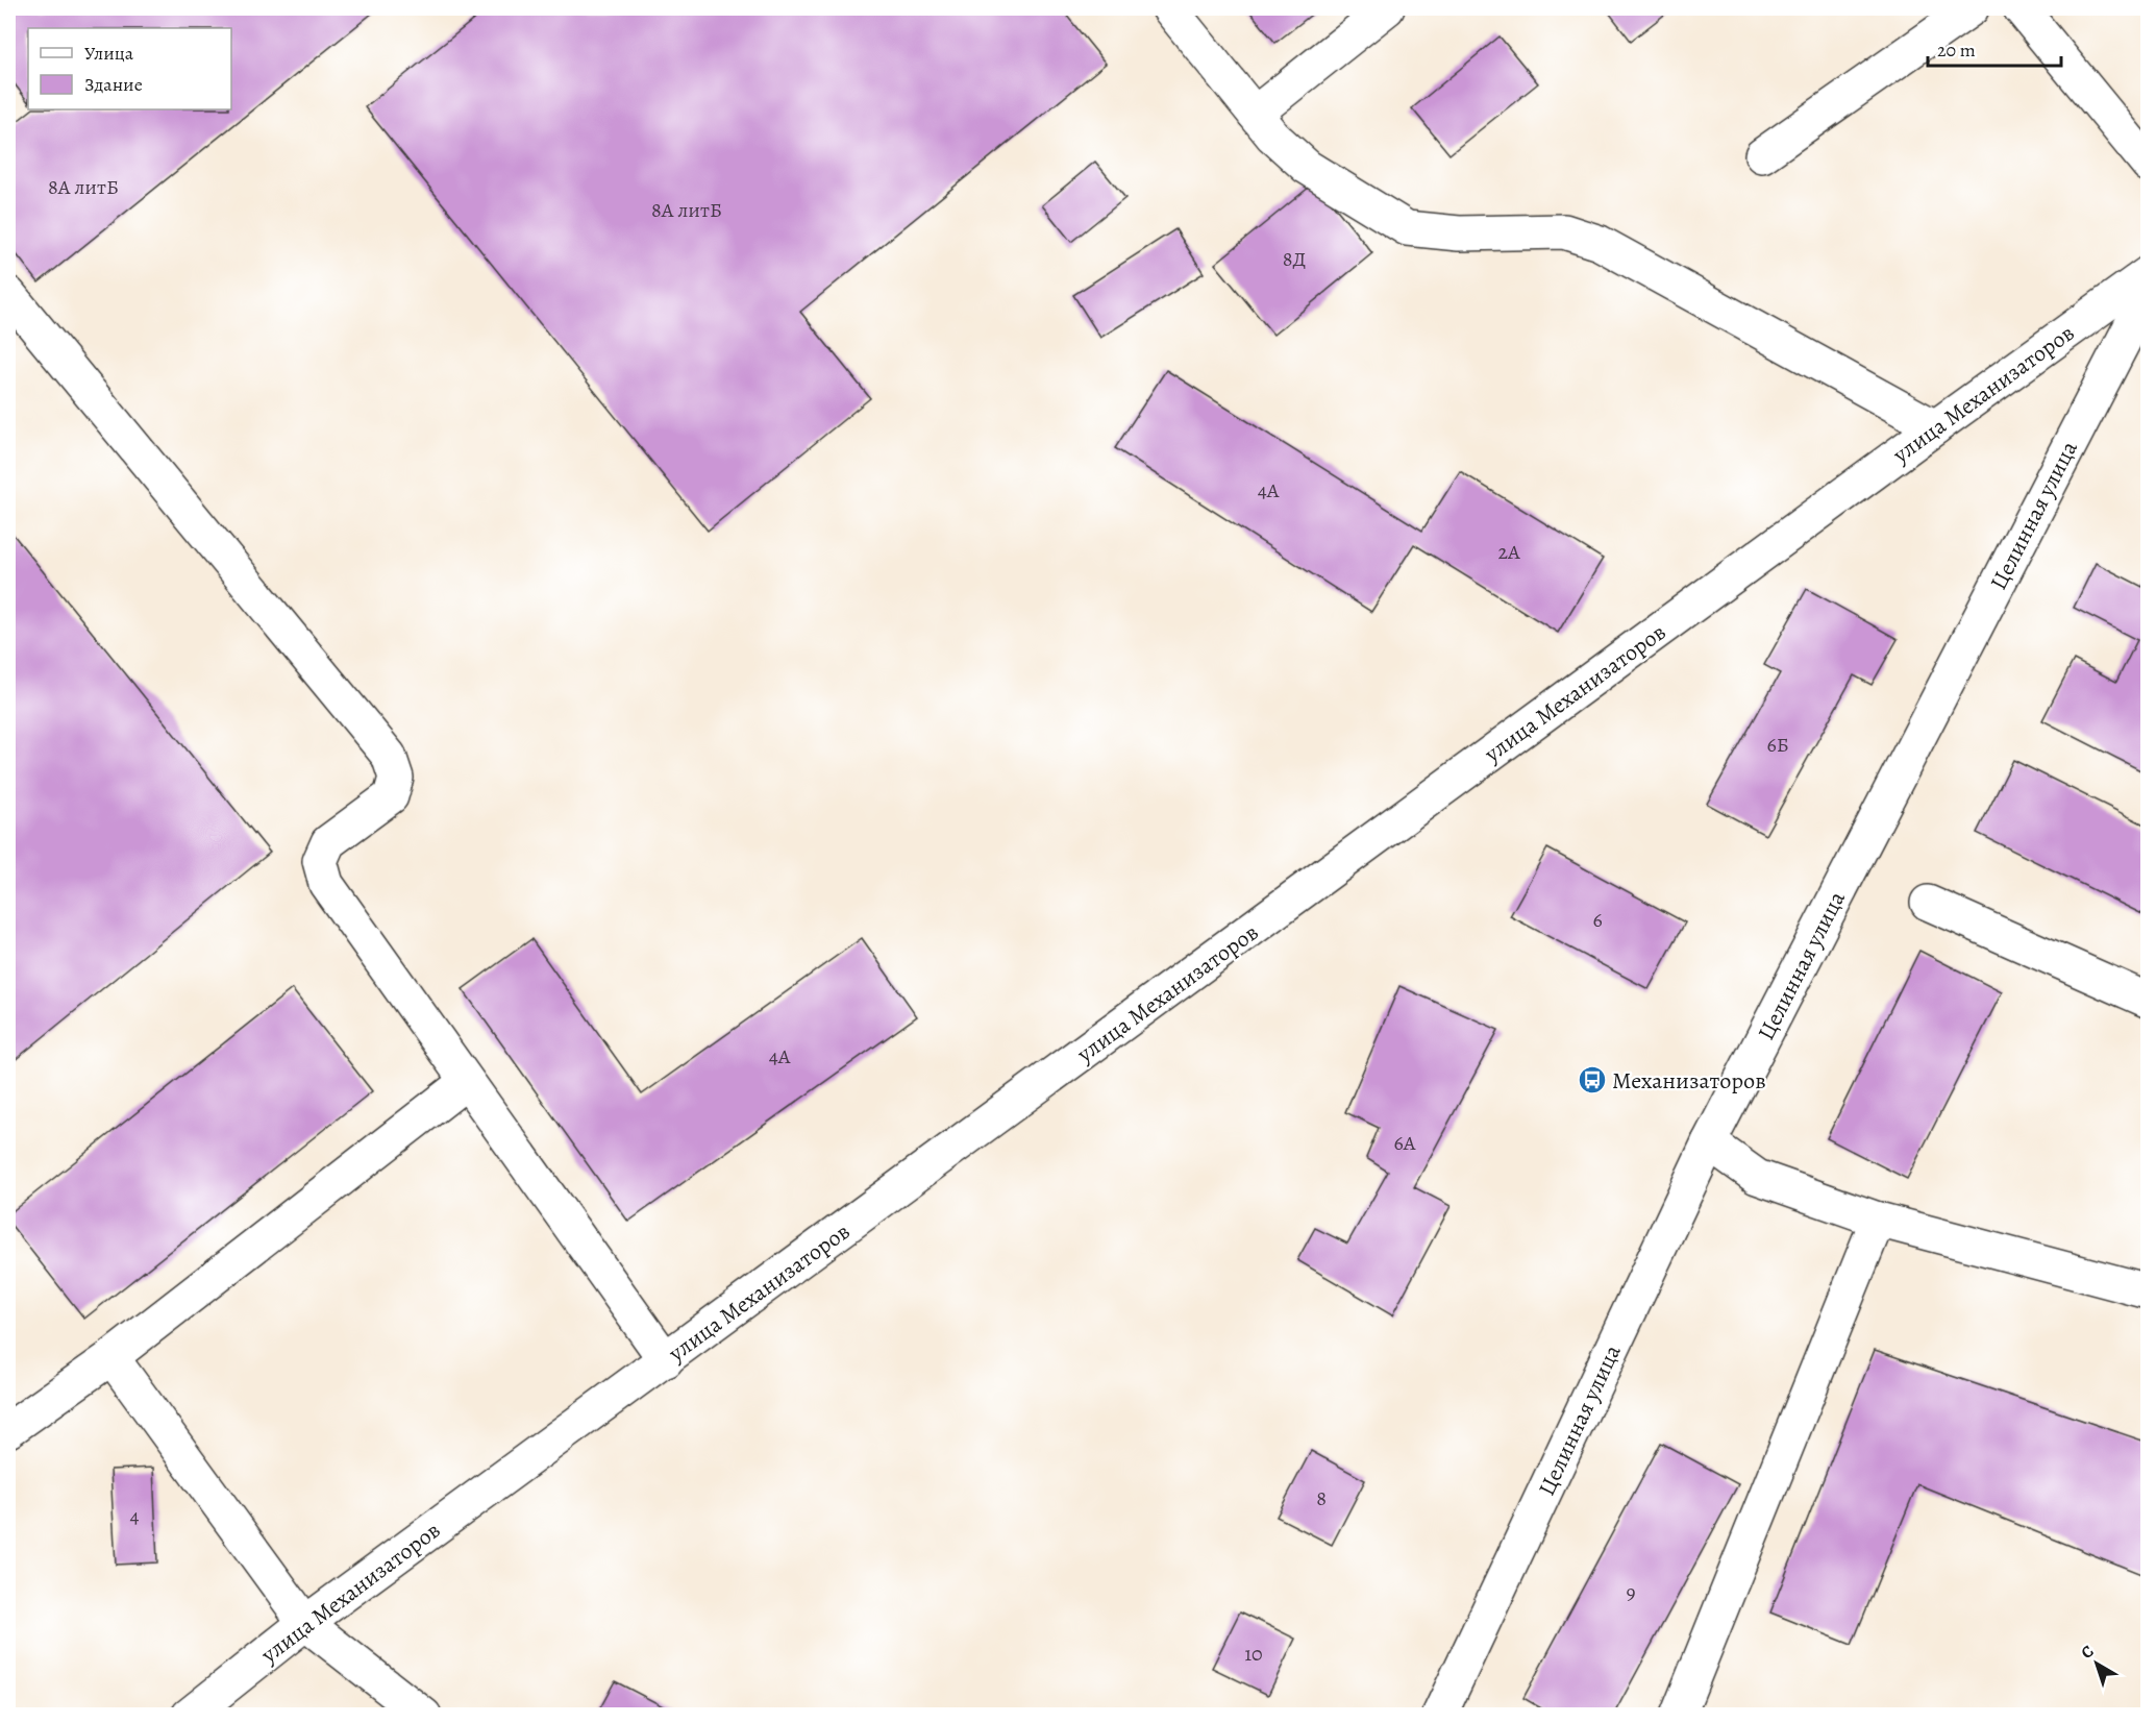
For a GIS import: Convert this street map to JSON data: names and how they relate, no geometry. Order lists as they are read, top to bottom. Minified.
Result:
{"streets":{"street":["улица Механизаторов","Целинная улица"]},"places":{"bus stop":["Механизаторов"]},"house_numbers":["8А литБ","8А литБ","8Д","4А","2А","6Б","6","4А","6А","8","4","9","10"],"legend":["Улица","Здание"],"scale_bar":"20 m","north":"top left"}
